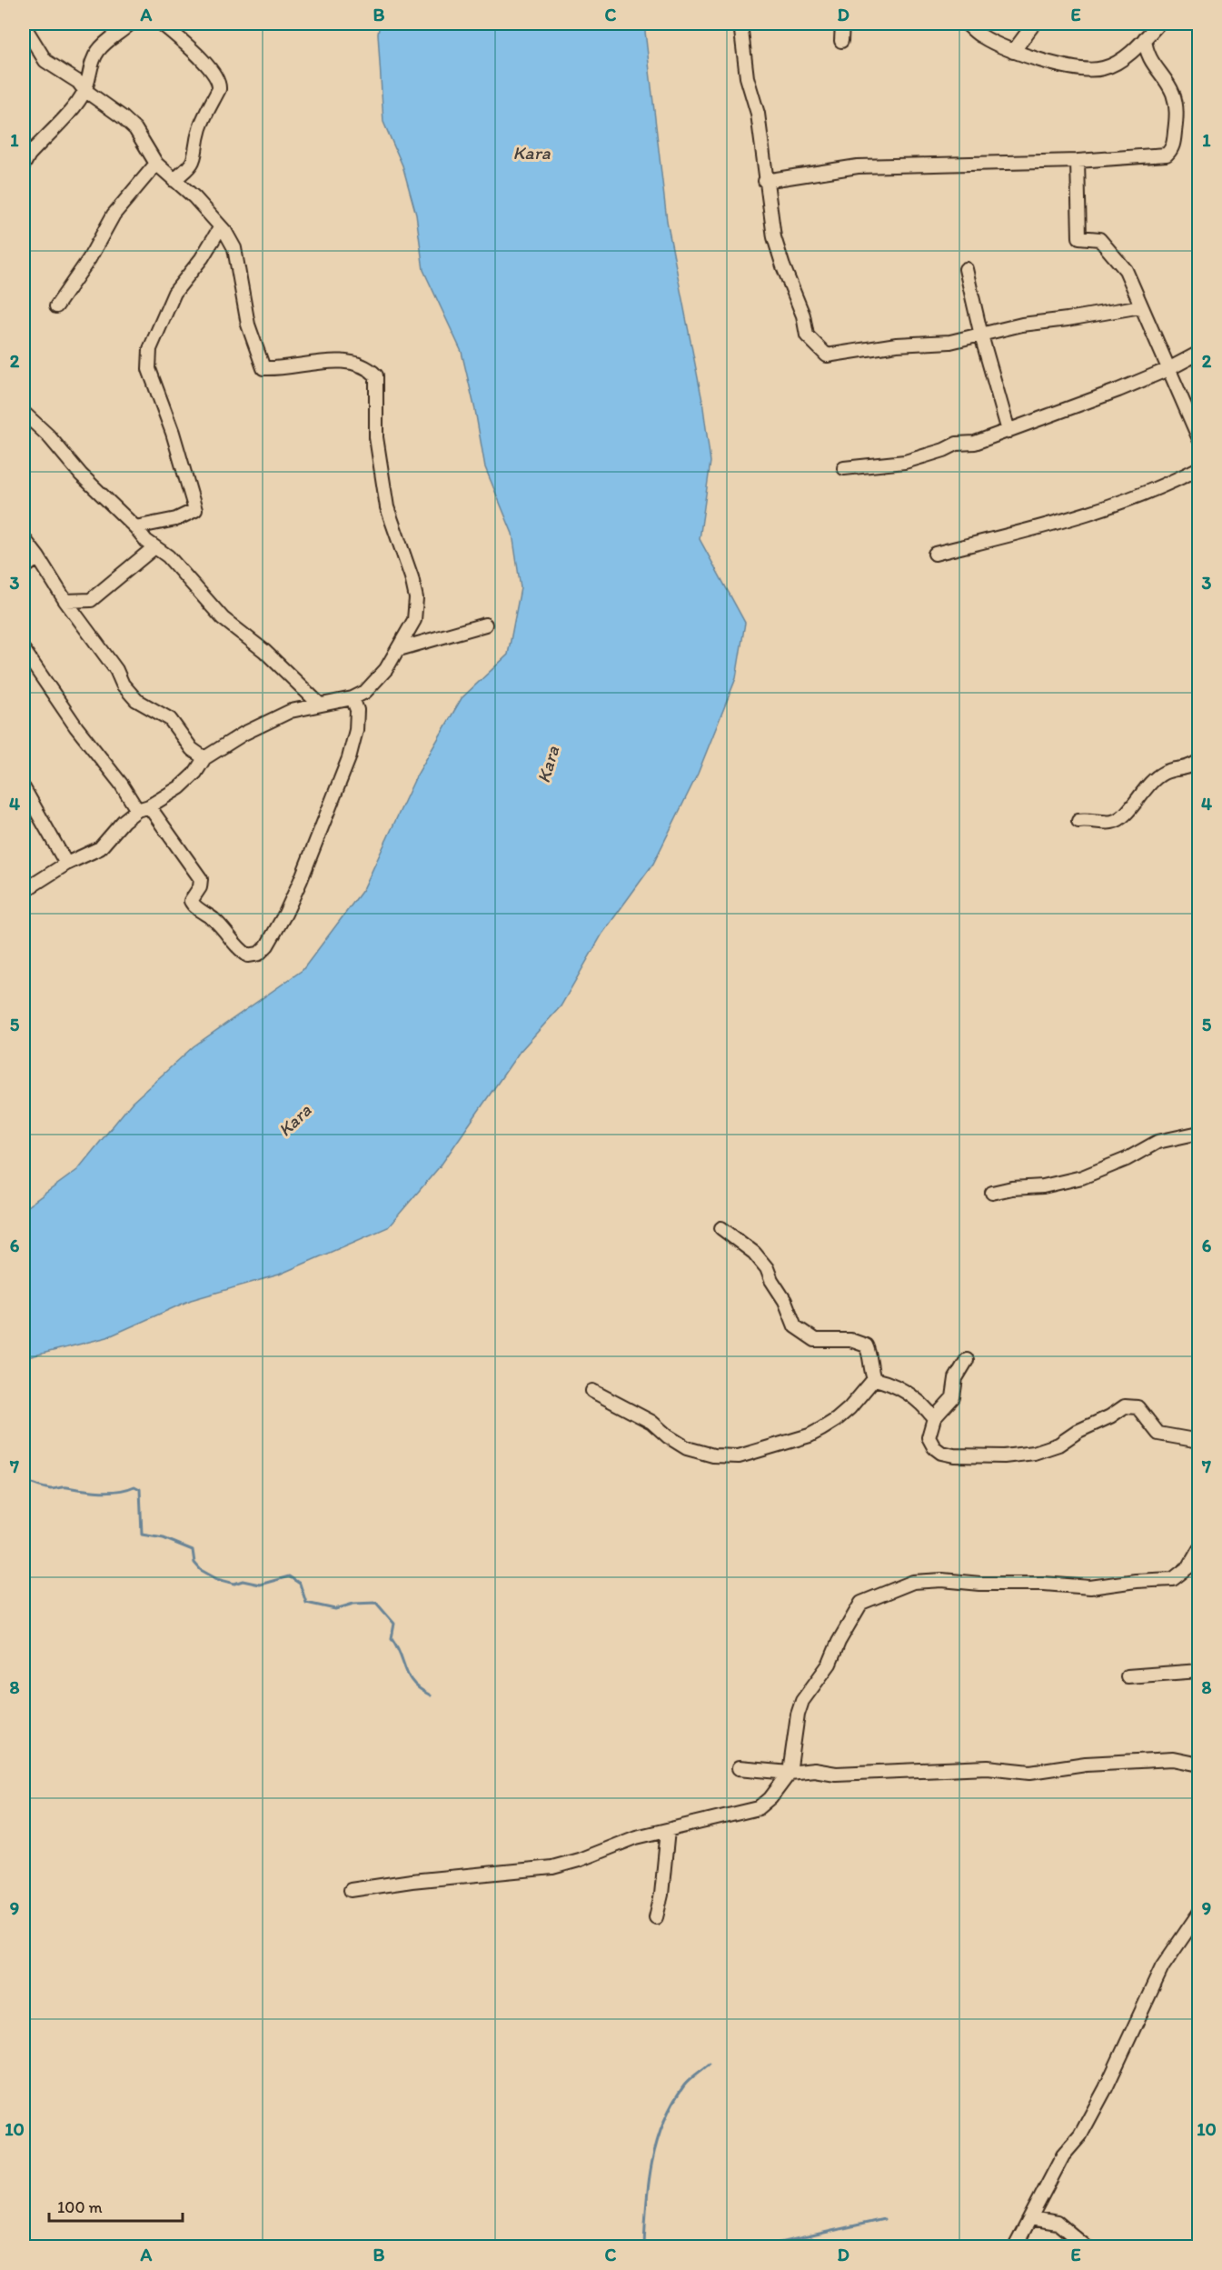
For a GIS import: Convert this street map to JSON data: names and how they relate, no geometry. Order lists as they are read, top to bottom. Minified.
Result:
{"water":["Kara"],"scale_bar":"100 m","grid":{"columns":["A","B","C","D","E"],"rows":["1","2","3","4","5","6","7","8","9","10"]}}
